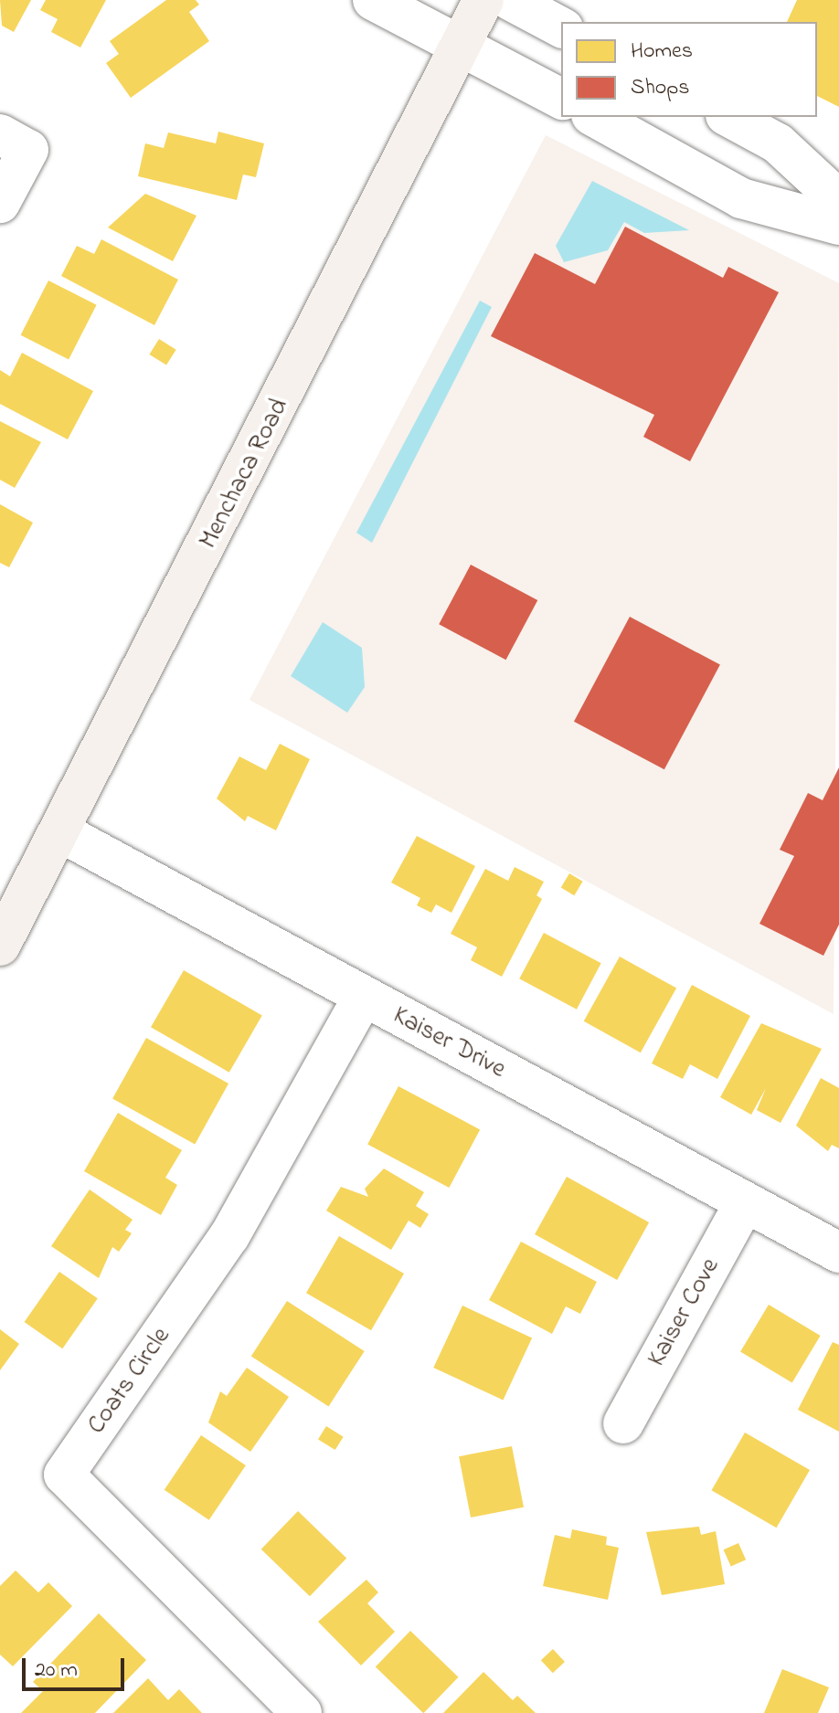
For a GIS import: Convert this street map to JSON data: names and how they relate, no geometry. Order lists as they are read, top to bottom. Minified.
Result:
{"streets":{"main road":["Menchaca Road"],"street":["Kaiser Drive","Kaiser Cove","Coats Circle"]},"crossings":[["Menchaca Road","Kaiser Drive"],["Kaiser Drive","Kaiser Cove"],["Kaiser Drive","Coats Circle"]],"legend":["Homes","Shops"],"scale_bar":"20 m"}
